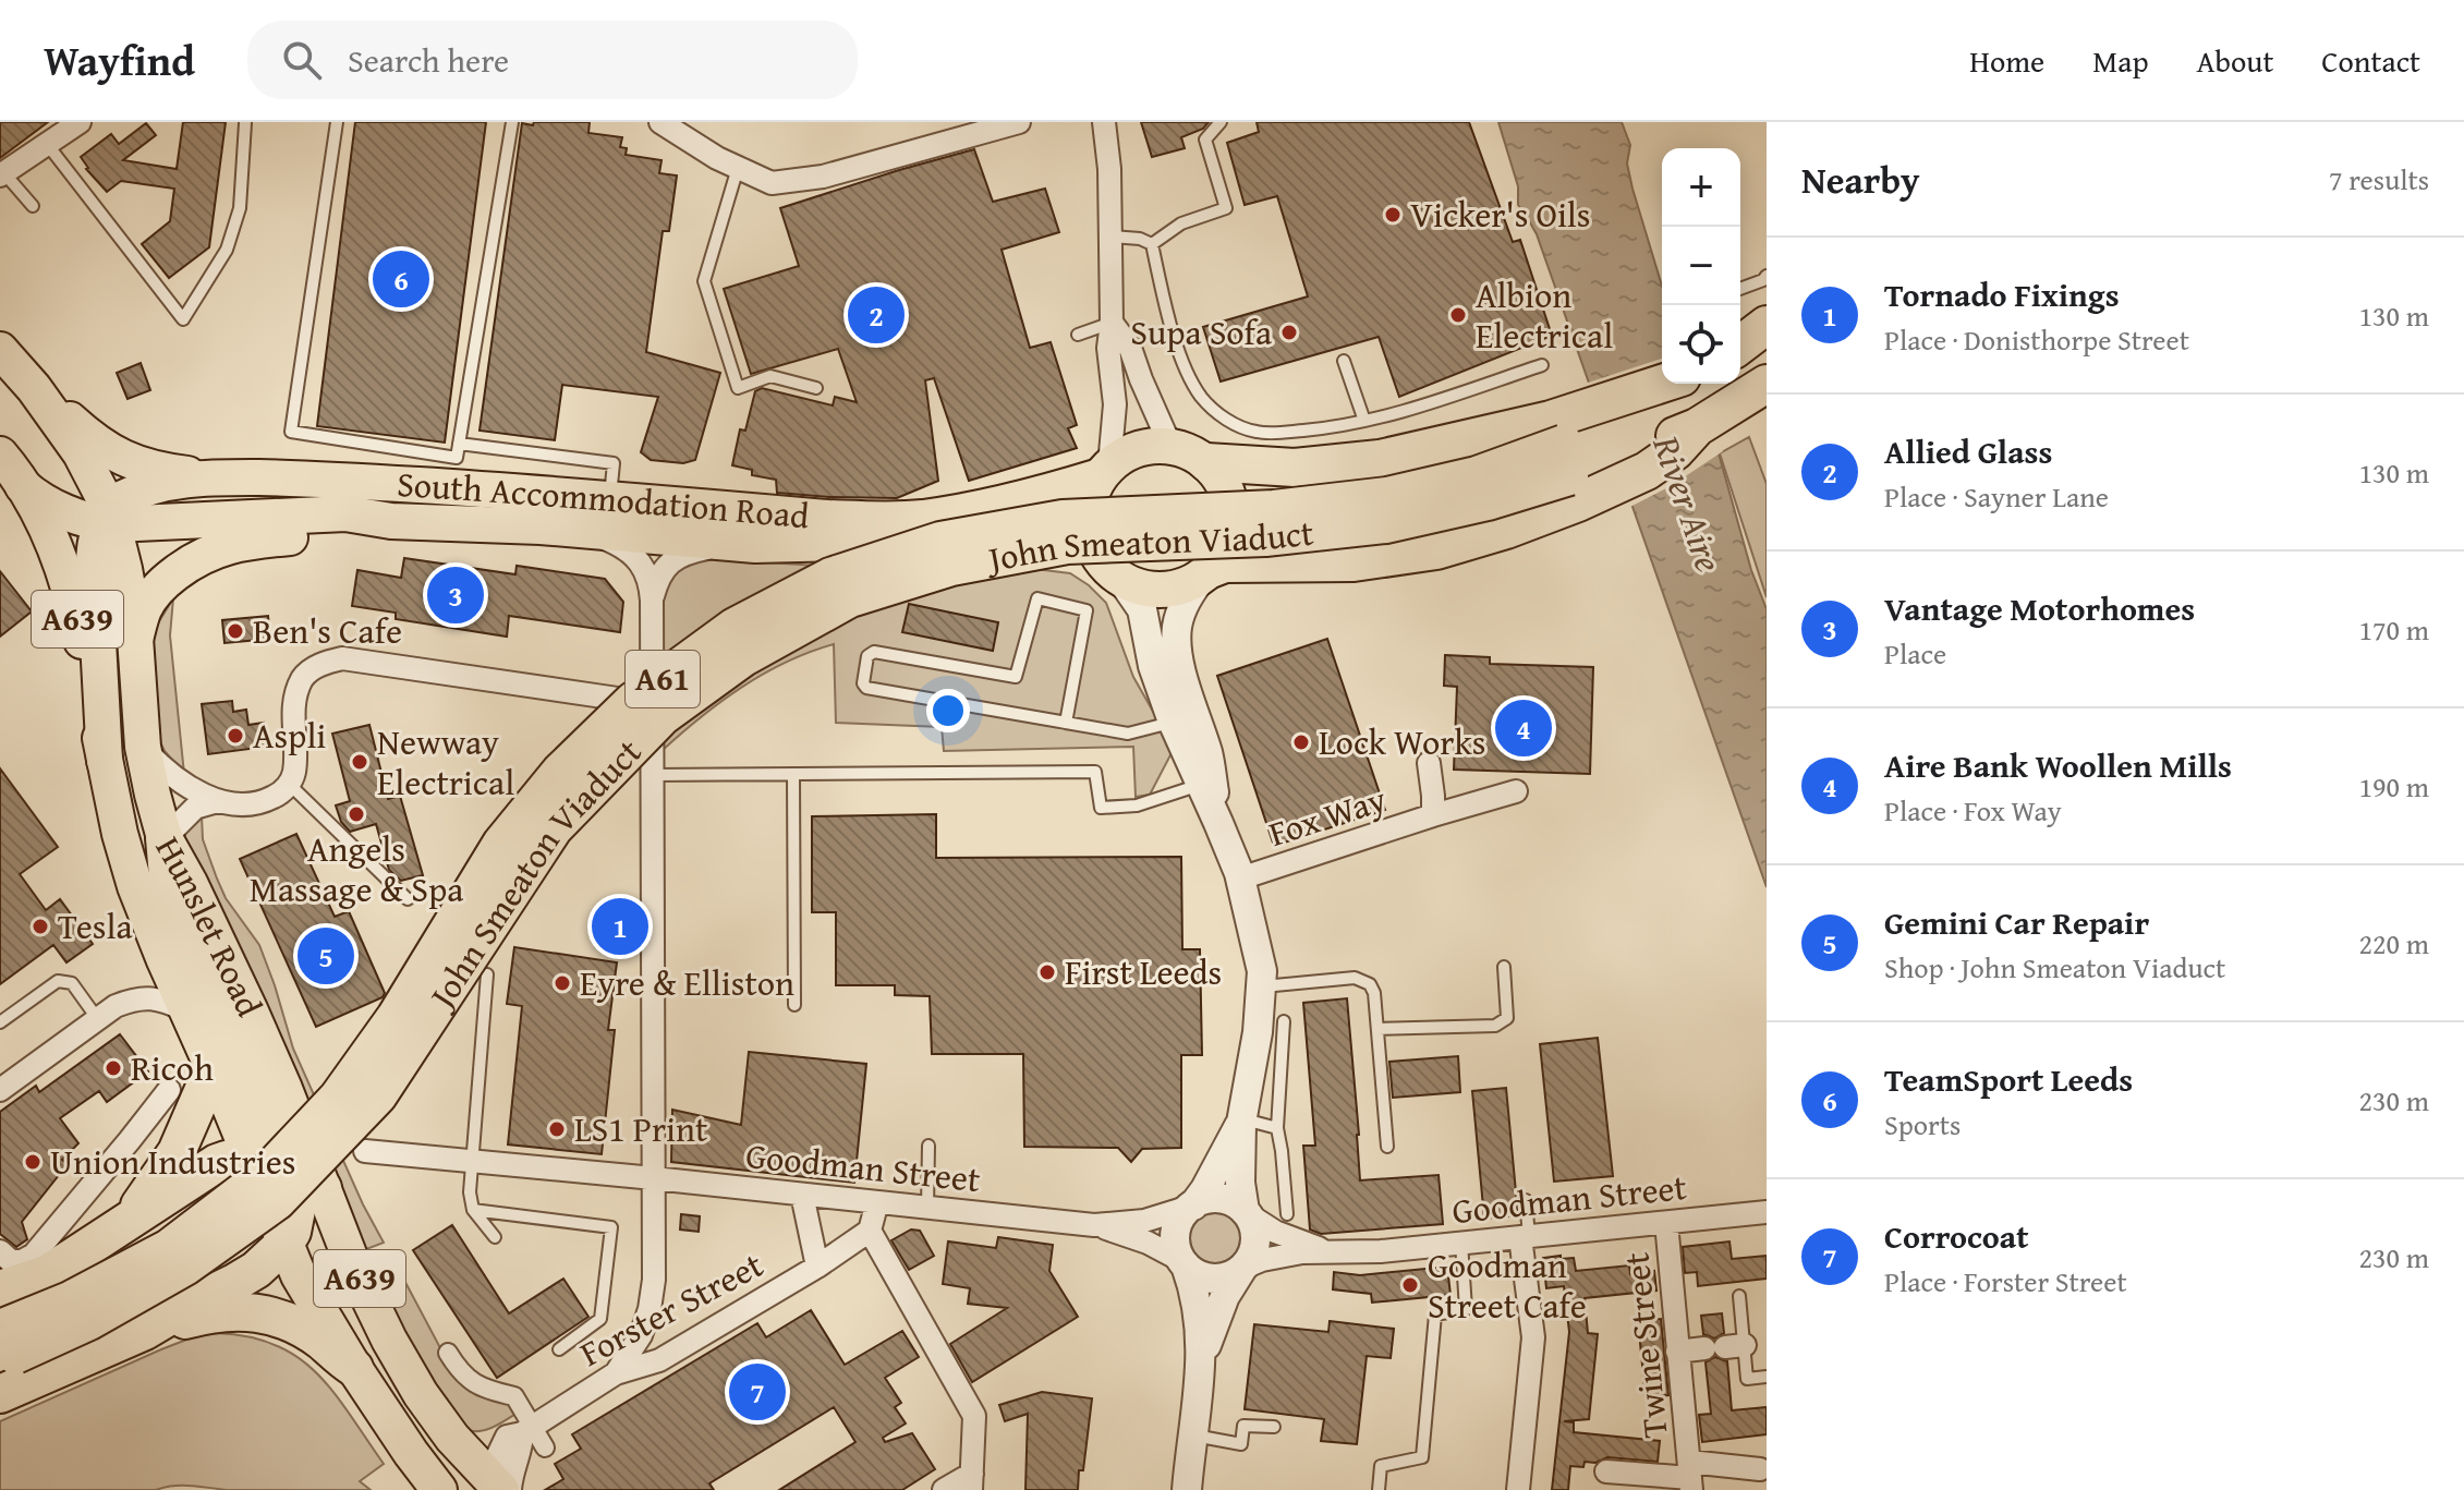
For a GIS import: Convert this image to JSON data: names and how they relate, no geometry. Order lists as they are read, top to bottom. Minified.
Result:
{"streets":{"highway":["John Smeaton Viaduct","A61"],"main road":["South Accommodation Road","A639","Hunslet Road"],"street":["Fox Way","Goodman Street","Forster Street","Twine Street"]},"crossings":[["South Accommodation Road","Hunslet Road"],["John Smeaton Viaduct","A61"],["Hunslet Road","Forster Street"],["Goodman Street","Twine Street"]],"water":["River Aire"],"places":["Vicker's Oils","Albion Electrical","Supa Sofa","Ben's Cafe","Aspli","Lock Works","Newway Electrical","Angels Massage & Spa","Tesla","First Leeds","Eyre & Elliston","Ricoh","LS1 Print","Union Industries","Goodman Street Cafe"],"page":{"header":"Wayfind","search":"Search here","nav":["Home","Map","About","Contact"],"heading":["Nearby","7 results"],"map_buttons":["+","−"],"list":[{"mark":"1","name":"Tornado Fixings","note":"Place · Donisthorpe Street","value":"130 m"},{"mark":"2","name":"Allied Glass","note":"Place · Sayner Lane","value":"130 m"},{"mark":"3","name":"Vantage Motorhomes","note":"Place","value":"170 m"},{"mark":"4","name":"Aire Bank Woollen Mills","note":"Place · Fox Way","value":"190 m"},{"mark":"5","name":"Gemini Car Repair","note":"Shop · John Smeaton Viaduct","value":"220 m"},{"mark":"6","name":"TeamSport Leeds","note":"Sports","value":"230 m"},{"mark":"7","name":"Corrocoat","note":"Place · Forster Street","value":"230 m"}],"pins":["6","2","3","4","1","5","7"]}}
